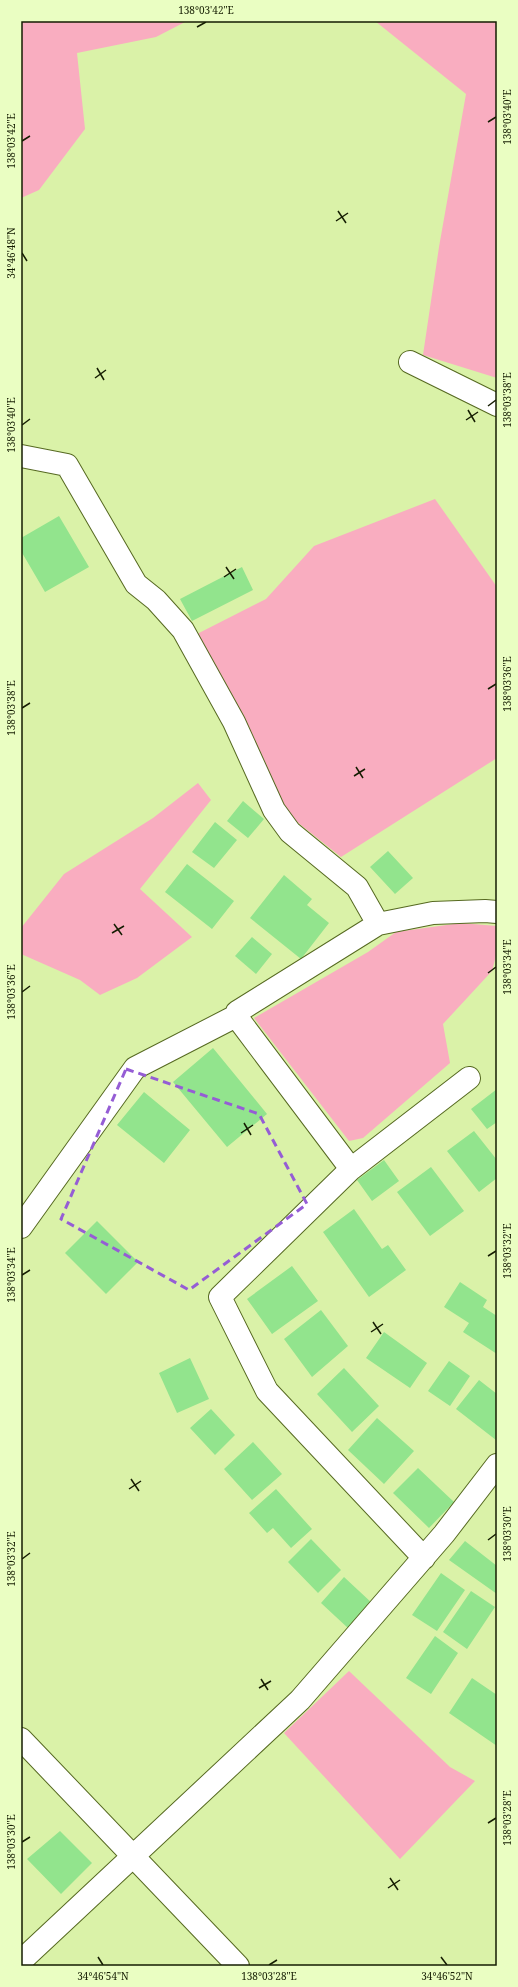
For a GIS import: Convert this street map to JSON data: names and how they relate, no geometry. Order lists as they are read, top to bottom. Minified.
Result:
{"coordinates":["138°03'42\"E","138°03'40\"E","34°46'48\"N","138°03'38\"E","138°03'36\"E","138°03'34\"E","138°03'32\"E","138°03'30\"E","138°03'28\"E","34°46'54\"N","34°46'52\"N"]}
